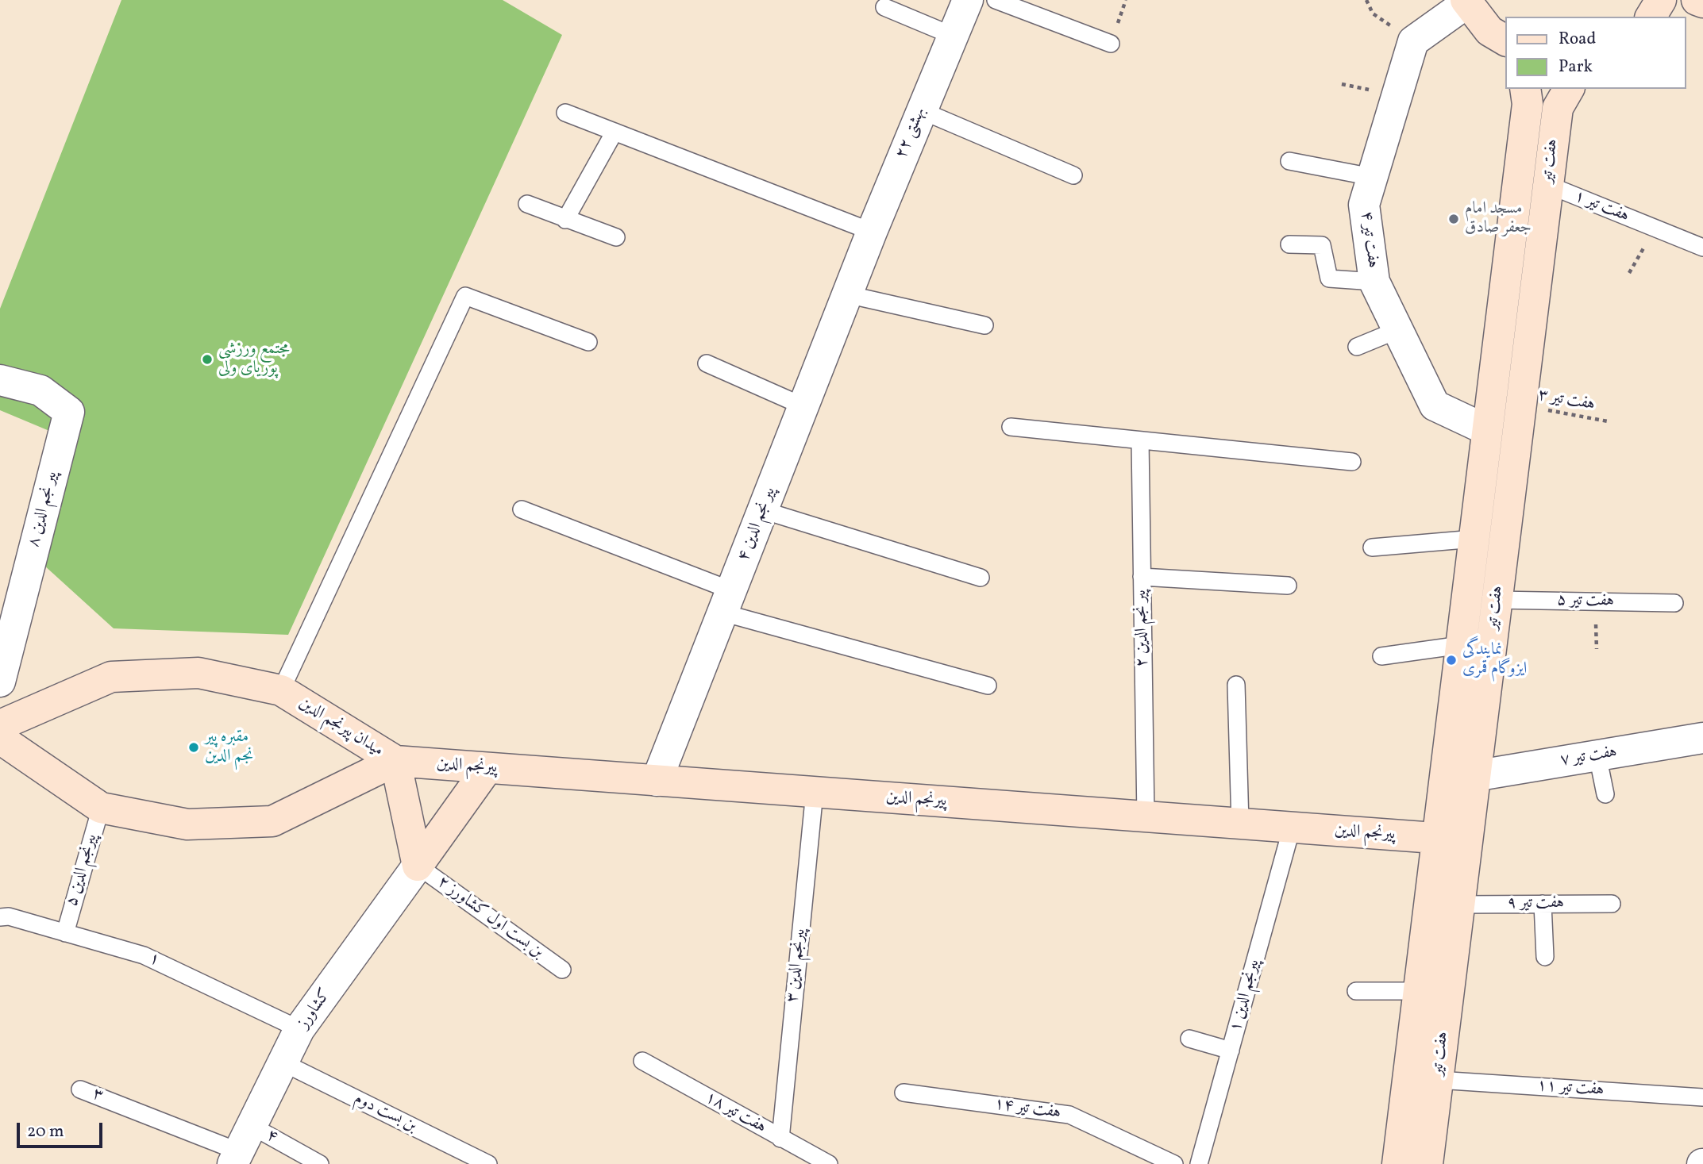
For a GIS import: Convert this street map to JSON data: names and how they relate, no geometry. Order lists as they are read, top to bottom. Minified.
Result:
{"streets":{"main road":["هفت تیر","میدان پیرنجم الدین","پیرنجم الدین"],"street":["بهشتی ۲۲","هفت تیر ۴","پیر نجم الدین ۸","پیر نجم الدین ۴","هفت تیر ۷","کشاورز"],"lane":["هفت تیر ۱","هفت تیر ۵","پیر نجم الدین ۲","پیرنجم الدین ۵","هفت تیر ۹","بن بست اول کشاورز ۲","۱","پیرنجم الدین ۳","پیرنجم الدین ۱","هفت تیر ۱۱","۳","هفت تیر ۱۴","بن بست دوم","هفت تیر ۱۸","۴"],"path":["هفت تیر ۳"]},"crossings":[["بهشتی ۲۲","پیر نجم الدین ۴"],["هفت تیر","هفت تیر ۱"],["هفت تیر","هفت تیر ۴"],["هفت تیر","هفت تیر ۳"],["هفت تیر","هفت تیر ۵"],["هفت تیر","هفت تیر ۷"],["هفت تیر","پیرنجم الدین"],["هفت تیر","هفت تیر ۹"],["هفت تیر","هفت تیر ۱۱"],["پیر نجم الدین ۴","پیرنجم الدین"],["پیر نجم الدین ۲","پیرنجم الدین"],["میدان پیرنجم الدین","پیرنجم الدین"],["میدان پیرنجم الدین","پیرنجم الدین ۵"],["پیرنجم الدین","پیرنجم الدین ۳"],["پیرنجم الدین","پیرنجم الدین ۱"],["پیرنجم الدین ۵","۱"],["بن بست اول کشاورز ۲","کشاورز"],["۱","کشاورز"],["پیرنجم الدین ۳","هفت تیر ۱۸"],["کشاورز","۳"],["کشاورز","بن بست دوم"],["کشاورز","۴"],["۳","۴"]],"places":["مسجد امام جعفر صادق","مجتمع ورزشی پوریای ولی","نمایندگی ایزوگام قمری","مقبره پیر نجم الدین"],"legend":["Road","Park"],"scale_bar":"20 m"}
